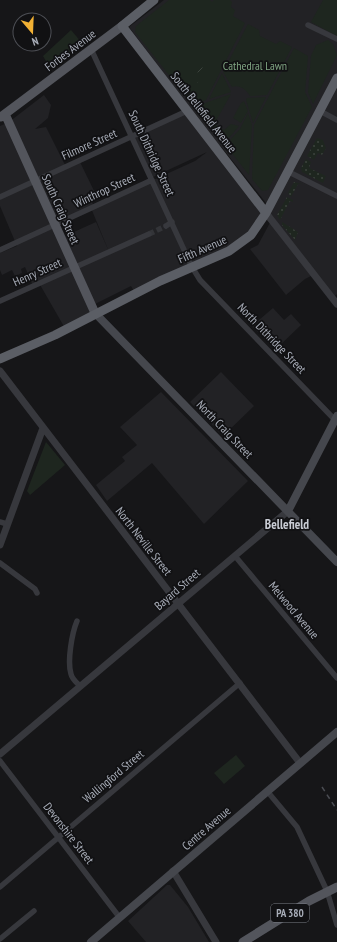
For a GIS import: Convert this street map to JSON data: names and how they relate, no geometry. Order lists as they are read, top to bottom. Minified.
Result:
{"streets":{"highway":["Forbes Avenue","South Bellefield Avenue","Fifth Avenue"],"main road":["South Craig Street","North Craig Street","Bayard Street","Centre Avenue","PA 380"],"street":["Filmore Street","South Dithridge Street","Winthrop Street","Henry Street","North Dithridge Street","North Neville Street","Melwood Avenue","Wallingford Street","Devonshire Street"]},"crossings":[["Forbes Avenue","South Bellefield Avenue"],["Forbes Avenue","South Dithridge Street"],["Forbes Avenue","South Craig Street"],["South Bellefield Avenue","Filmore Street"],["South Bellefield Avenue","Fifth Avenue"],["Filmore Street","South Dithridge Street"],["Filmore Street","South Craig Street"],["South Dithridge Street","Winthrop Street"],["South Dithridge Street","Fifth Avenue"],["South Dithridge Street","North Dithridge Street"],["Winthrop Street","South Craig Street"],["South Craig Street","Fifth Avenue"],["South Craig Street","Henry Street"],["South Craig Street","North Craig Street"],["Fifth Avenue","North Dithridge Street"],["Fifth Avenue","North Craig Street"],["North Dithridge Street","Bayard Street"],["North Craig Street","Bayard Street"],["North Neville Street","Bayard Street"],["North Neville Street","Wallingford Street"],["North Neville Street","Centre Avenue"],["Bayard Street","Melwood Avenue"],["Wallingford Street","Devonshire Street"],["Centre Avenue","Devonshire Street"]],"districts":["Bellefield"],"parks":["Cathedral Lawn"],"north":"bottom"}
